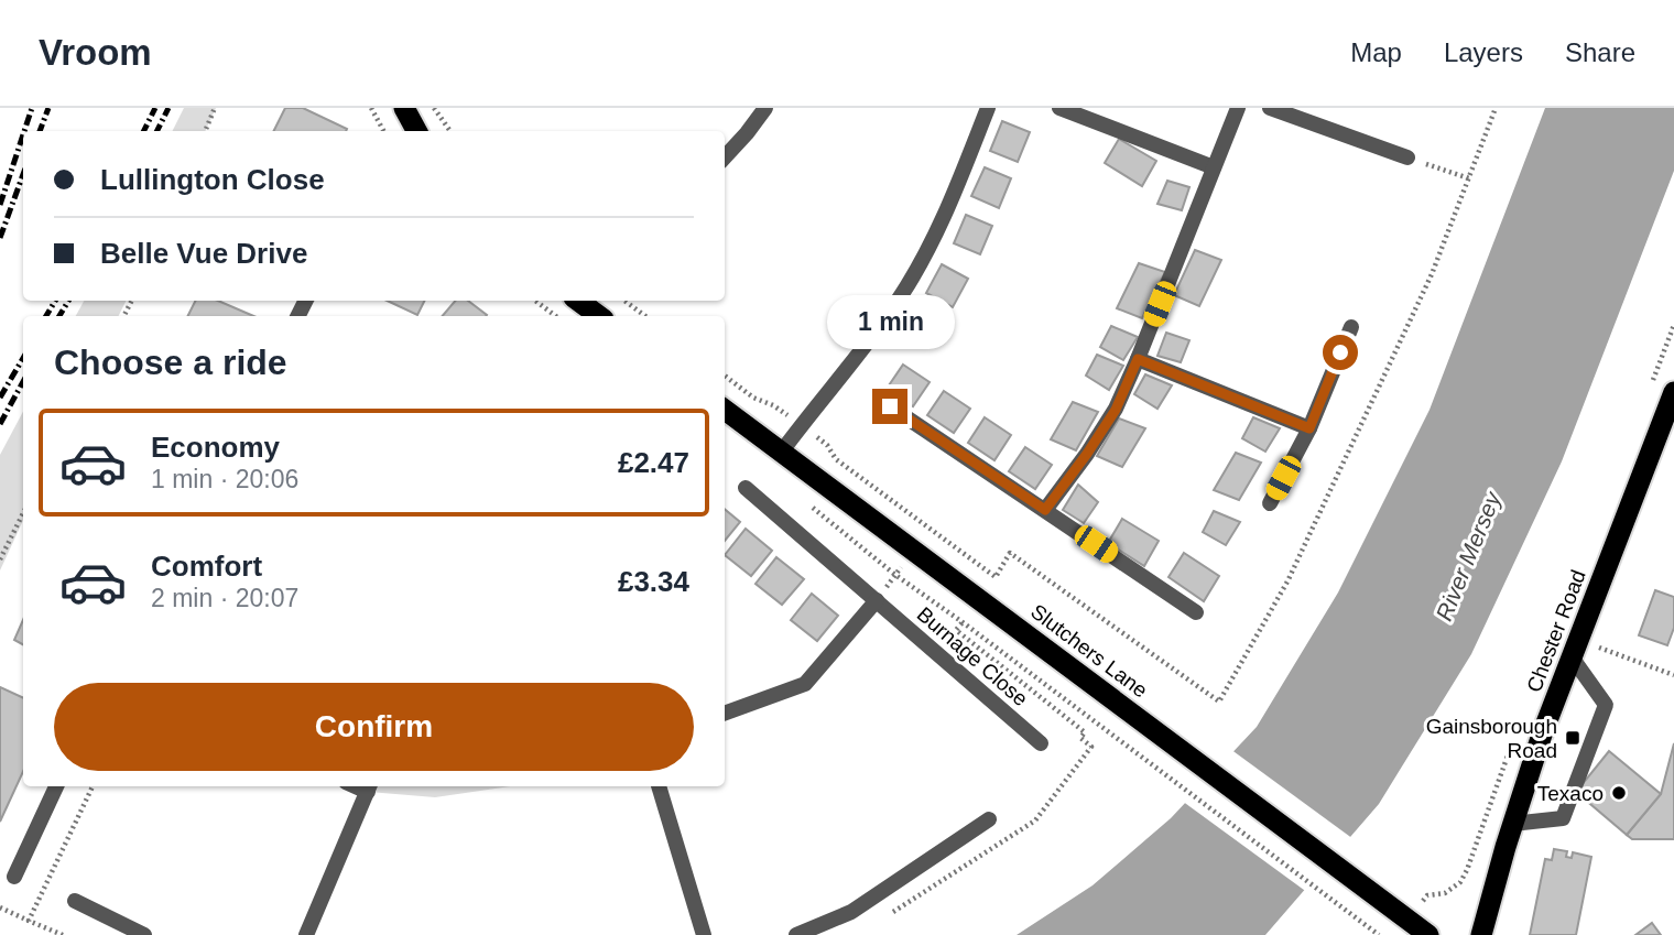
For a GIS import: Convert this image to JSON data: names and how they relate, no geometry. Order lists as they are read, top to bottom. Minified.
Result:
{"streets":{"highway":["Chester Road","Slutchers Lane"],"street":["Burnage Close"]},"water":["River Mersey"],"places":{"transit":["Gainsborough Road"],"other":["Texaco"]},"page":{"header":"Vroom","nav":["Map","Layers","Share"],"banner":["Lullington Close","Belle Vue Drive"],"bubble":"1 min","heading":"Choose a ride","list":[{"name":"Economy","note":"1 min · 20:06","value":"£2.47"},{"name":"Comfort","note":"2 min · 20:07","value":"£3.34"}],"buttons":"Confirm"}}
